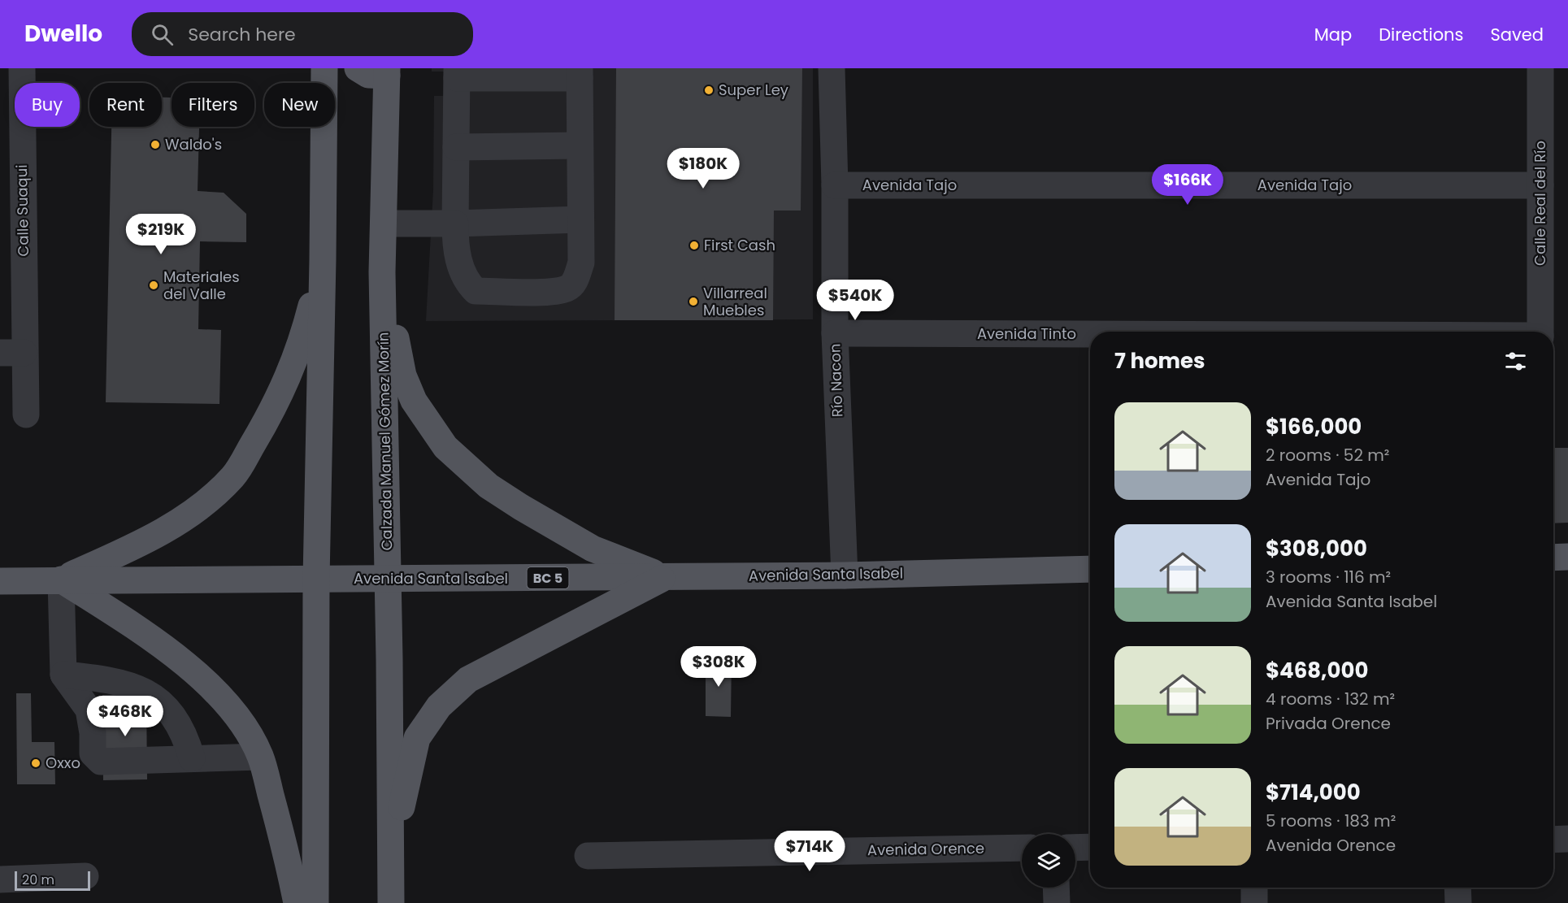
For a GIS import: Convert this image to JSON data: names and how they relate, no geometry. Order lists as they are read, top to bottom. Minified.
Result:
{"streets":{"main road":["Calzada Manuel Gómez Morín","Avenida Santa Isabel","BC 5"],"street":["Avenida Tajo","Calle Real del Río","Calle Suaqui","Avenida Tinto","Río Nacon","Avenida Orence"]},"crossings":[["Avenida Tajo","Calle Real del Río"],["Avenida Tajo","Río Nacon"],["Avenida Tinto","Río Nacon"],["Río Nacon","Avenida Santa Isabel"],["Calzada Manuel Gómez Morín","Avenida Santa Isabel"]],"places":["Super Ley","Waldo's","First Cash","Materiales del Valle","Villarreal Muebles","Oxxo"],"scale_bar":"20 m","page":{"header":"Dwello","search":"Search here","nav":["Map","Directions","Saved"],"chip":["Buy","Rent","Filters","New"],"price":["$180K","$166K","$219K","$540K","$308K","$468K","$714K"],"heading":"7 homes","list":[{"name":"$166,000","note":"2 rooms · 52 m² · Avenida Tajo"},{"name":"$308,000","note":"3 rooms · 116 m² · Avenida Santa Isabel"},{"name":"$468,000","note":"4 rooms · 132 m² · Privada Orence"},{"name":"$714,000","note":"5 rooms · 183 m² · Avenida Orence"}],"scale":"20 m"}}
